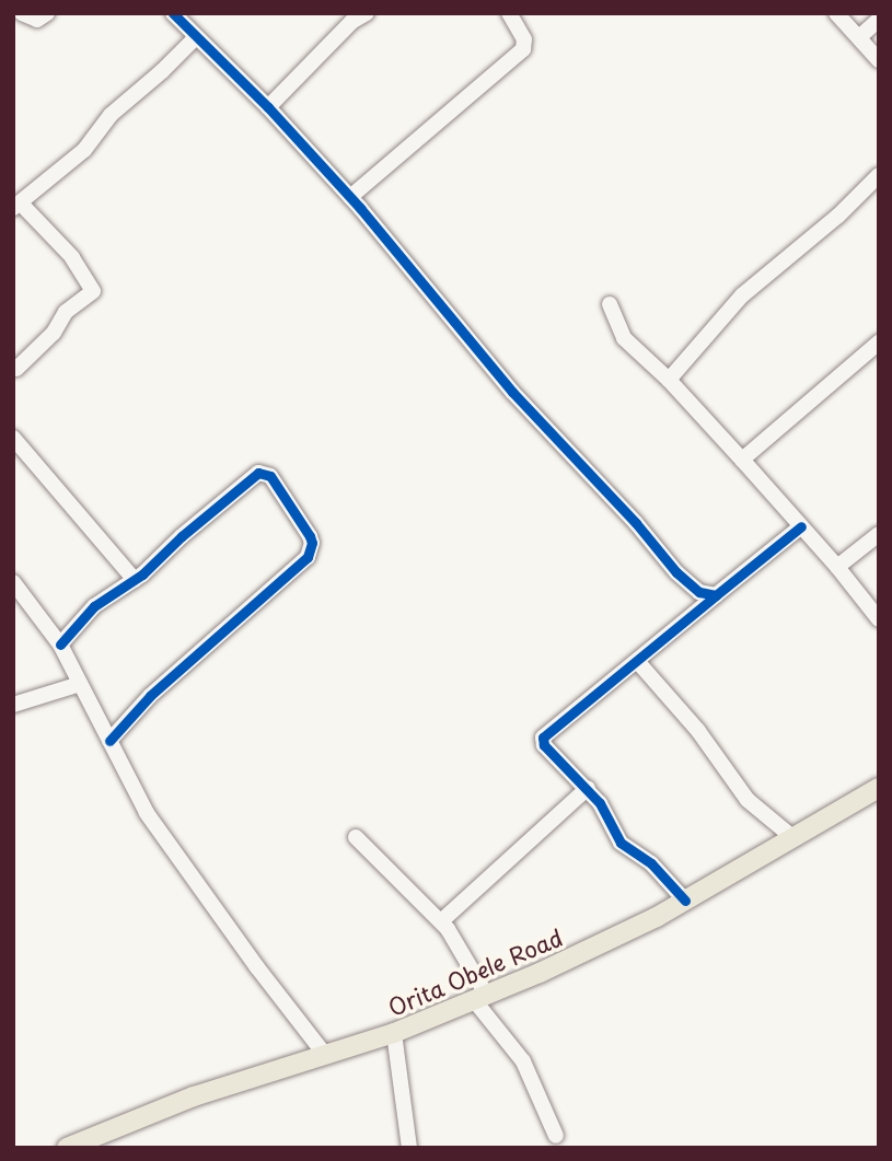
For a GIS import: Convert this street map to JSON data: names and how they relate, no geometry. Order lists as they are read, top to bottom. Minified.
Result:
{"streets":{"main road":["Orita Obele Road"]}}
